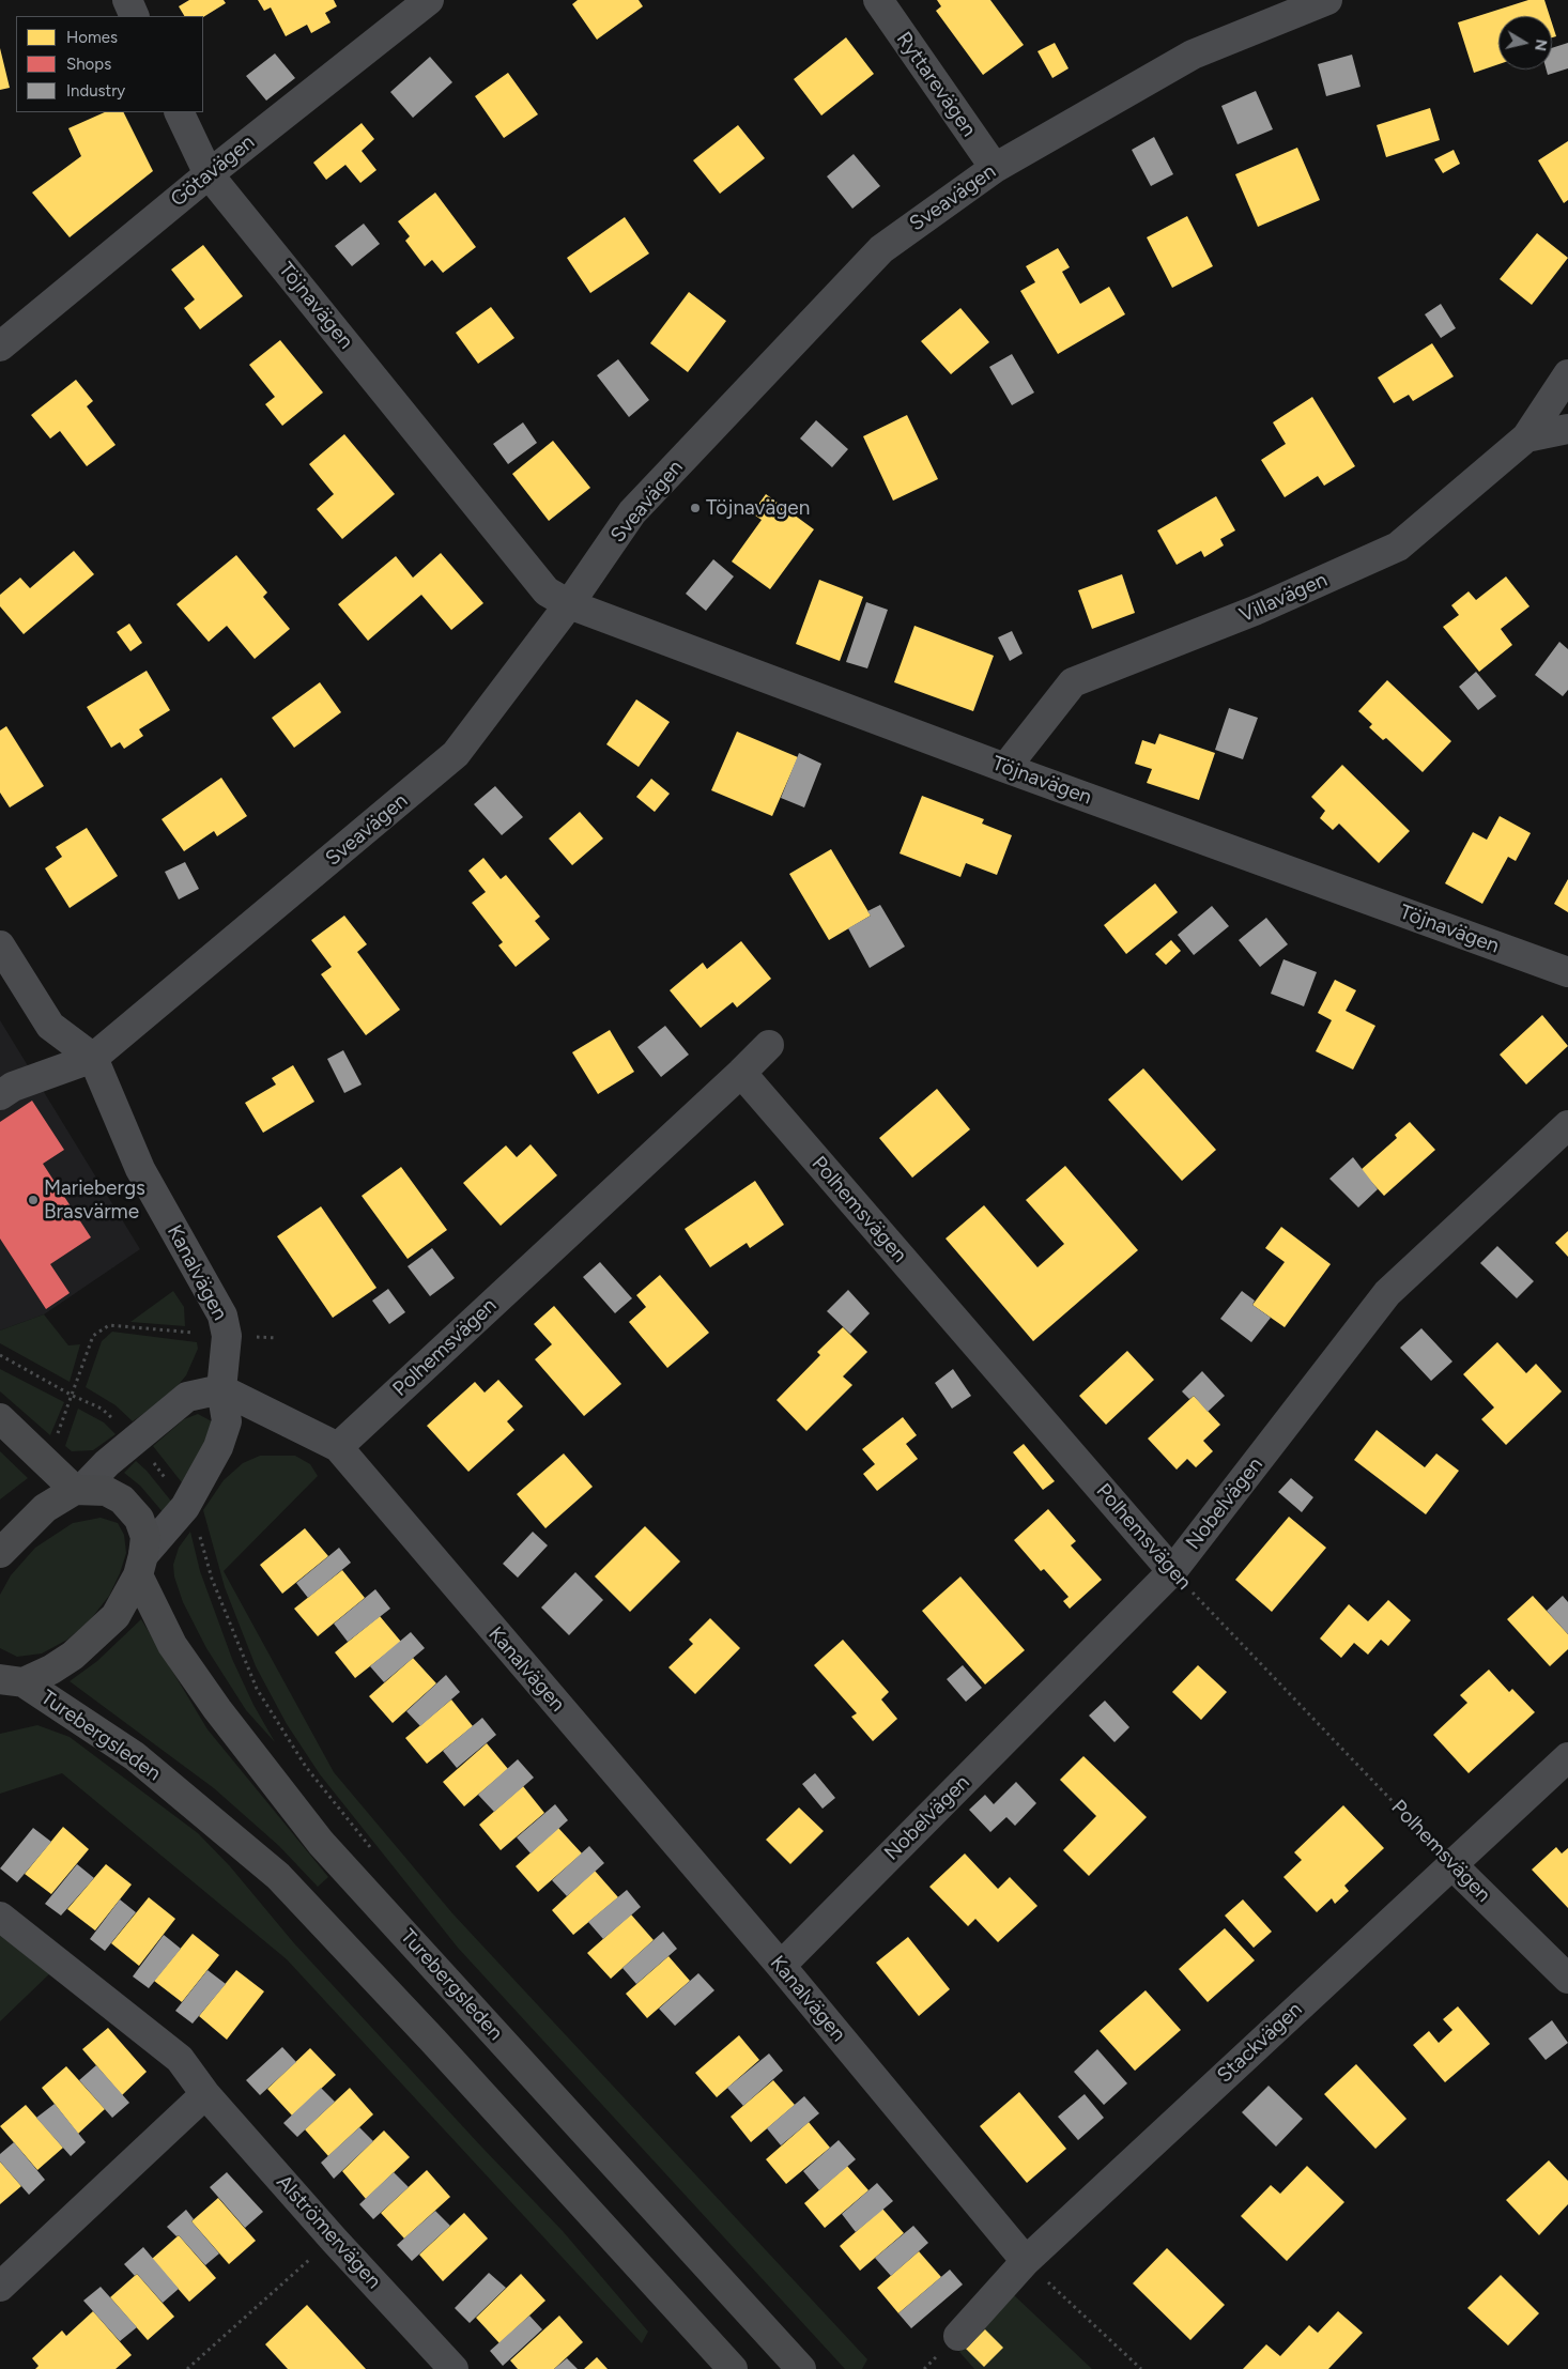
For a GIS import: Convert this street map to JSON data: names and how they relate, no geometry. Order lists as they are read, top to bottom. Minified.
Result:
{"streets":{"main road":["Turebergsleden"],"street":["Ryttarevägen","Götavägen","Sveavägen","Töjnavägen","Villavägen","Polhemsvägen","Kanalvägen","Nobelvägen","Stackvägen","Alströmervägen"]},"crossings":[["Ryttarevägen","Sveavägen"],["Götavägen","Töjnavägen"],["Sveavägen","Töjnavägen"],["Sveavägen","Kanalvägen"],["Töjnavägen","Villavägen"],["Polhemsvägen","Kanalvägen"],["Polhemsvägen","Nobelvägen"],["Polhemsvägen","Stackvägen"],["Kanalvägen","Nobelvägen"],["Kanalvägen","Stackvägen"]],"places":["Töjnavägen","Mariebergs Brasvärme"],"legend":["Homes","Shops","Industry"],"north":"right"}
